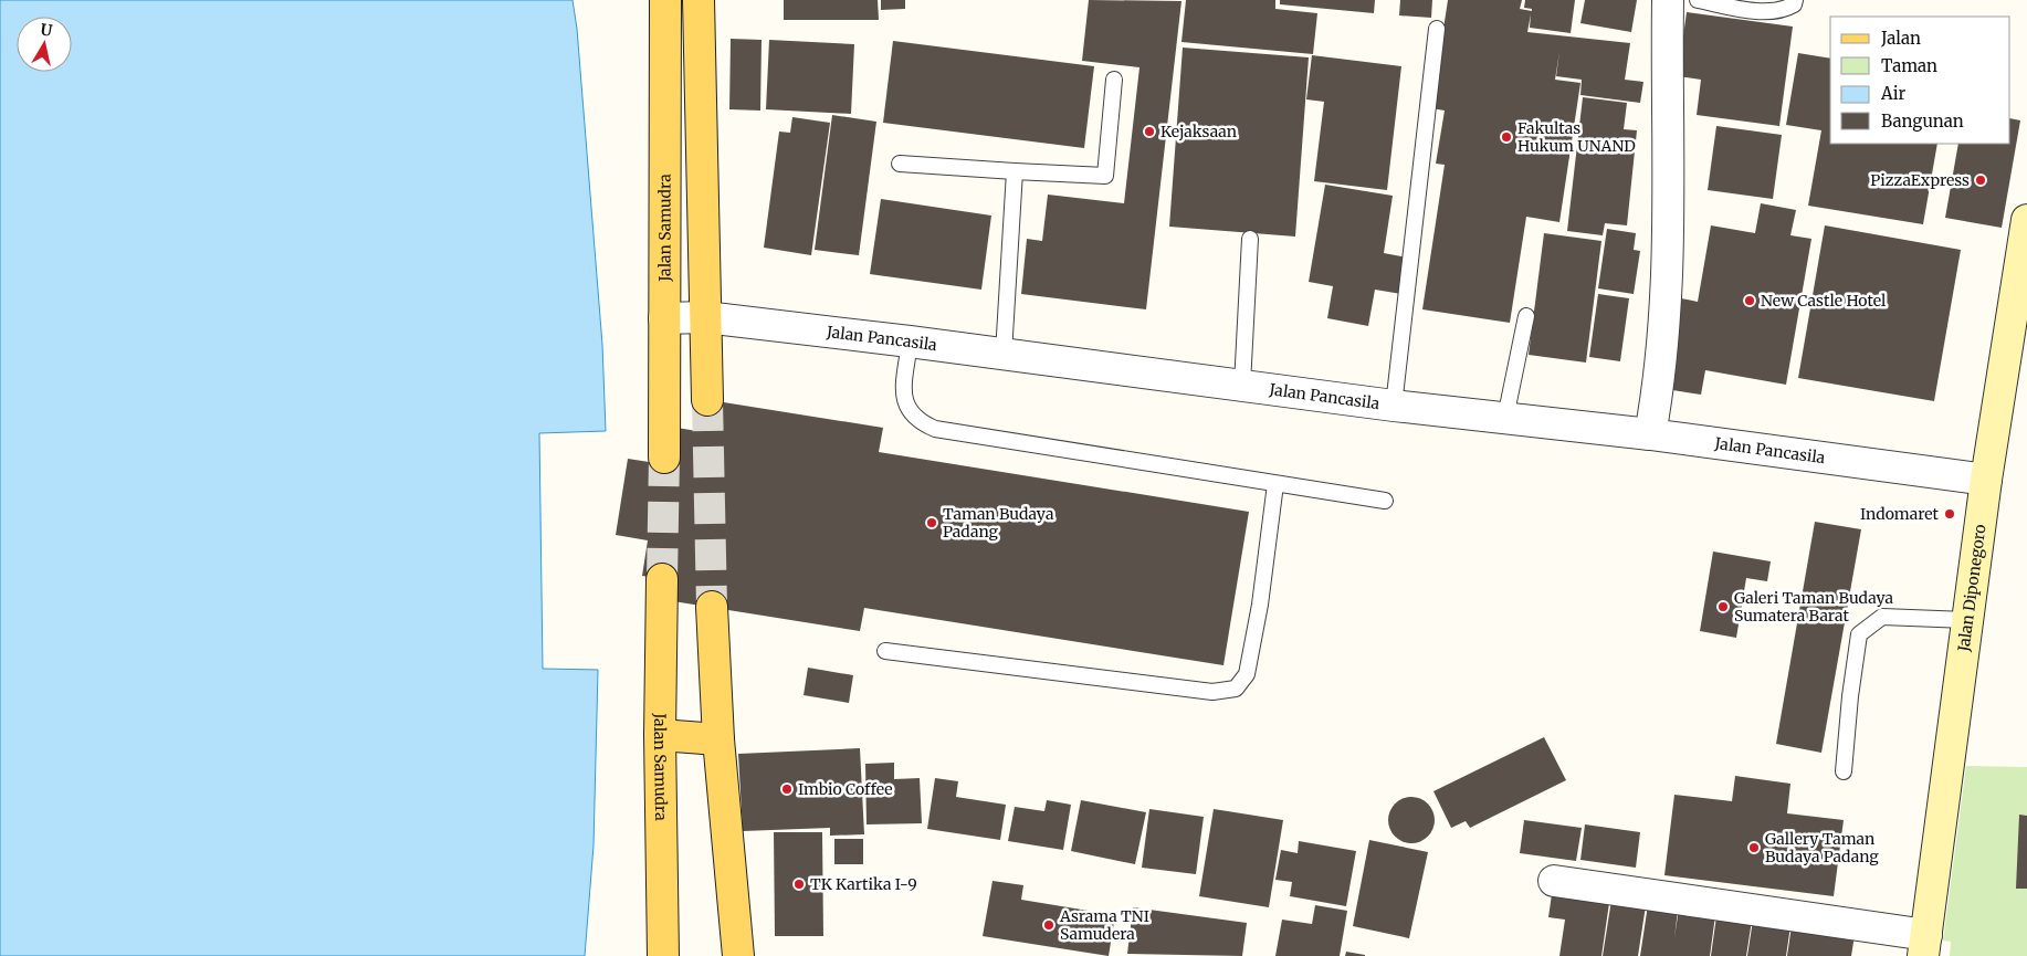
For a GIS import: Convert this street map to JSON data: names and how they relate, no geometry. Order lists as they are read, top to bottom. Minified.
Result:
{"streets":{"main road":["Jalan Samudra","Jalan Diponegoro"],"street":["Jalan Pancasila"]},"crossings":[["Jalan Samudra","Jalan Pancasila"],["Jalan Pancasila","Jalan Diponegoro"]],"places":["Kejaksaan","Fakultas Hukum UNAND","PizzaExpress","New Castle Hotel","Indomaret","Taman Budaya Padang","Galeri Taman Budaya Sumatera Barat","Imbio Coffee","Gallery Taman Budaya Padang","TK Kartika I-9","Asrama TNI Samudera"],"legend":["Jalan","Taman","Air","Bangunan"],"north":"top"}
